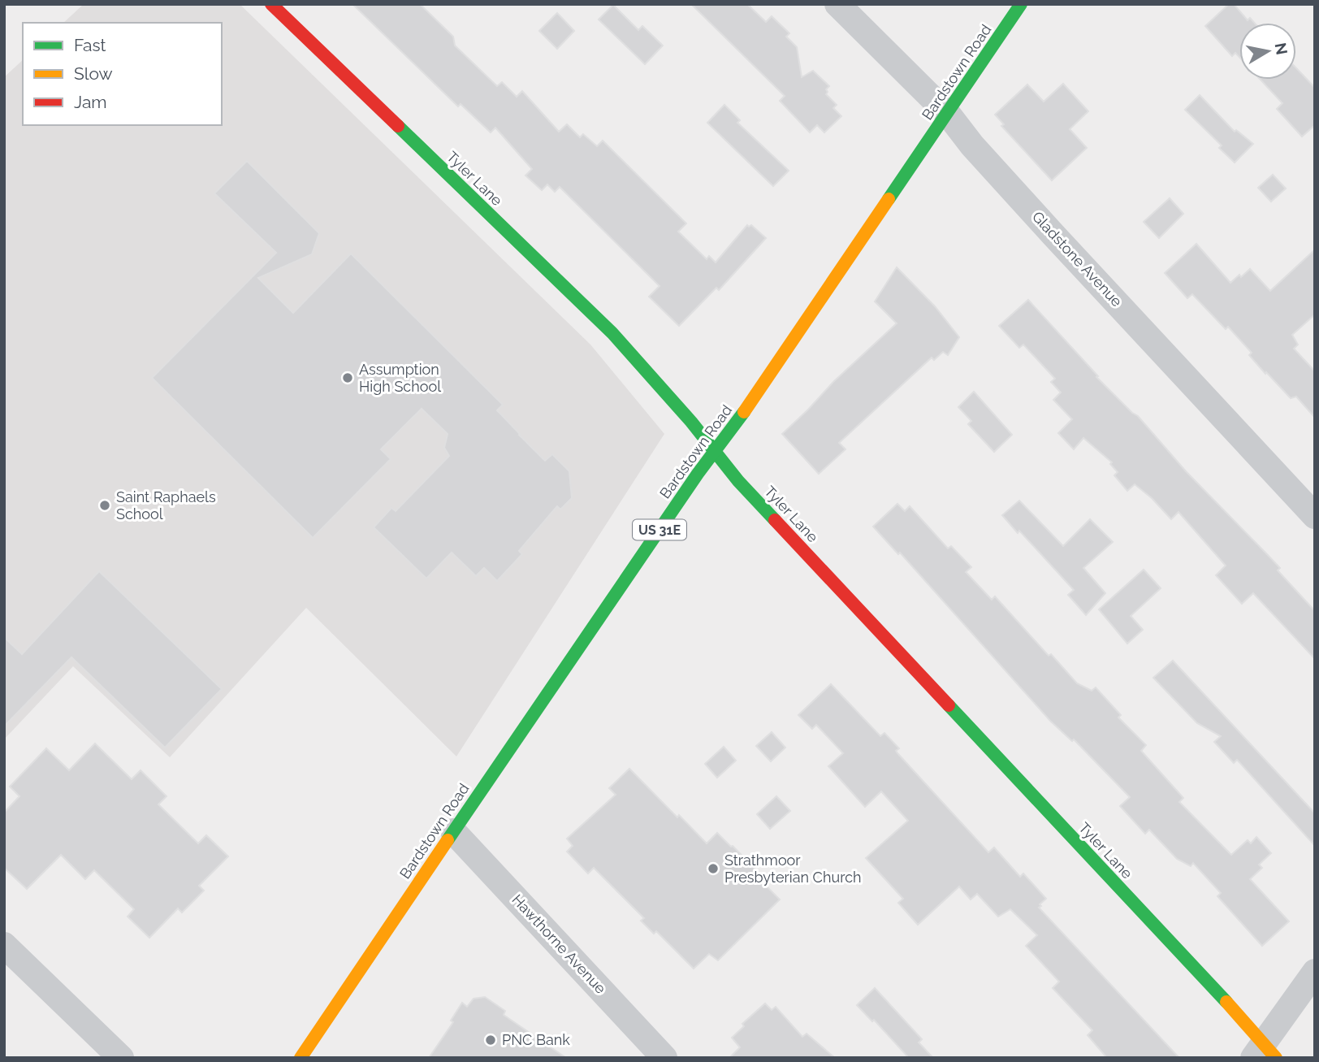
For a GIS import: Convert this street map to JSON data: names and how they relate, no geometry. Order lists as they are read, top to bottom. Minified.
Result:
{"streets":{"street":["Bardstown Road","Tyler Lane","Gladstone Avenue","US 31E","Hawthorne Avenue"]},"crossings":[["Bardstown Road","Tyler Lane"],["Bardstown Road","Gladstone Avenue"],["Bardstown Road","Hawthorne Avenue"]],"places":["Assumption High School","Saint Raphaels School","Strathmoor Presbyterian Church","PNC Bank"],"legend":["Fast","Slow","Jam"],"north":"right"}
